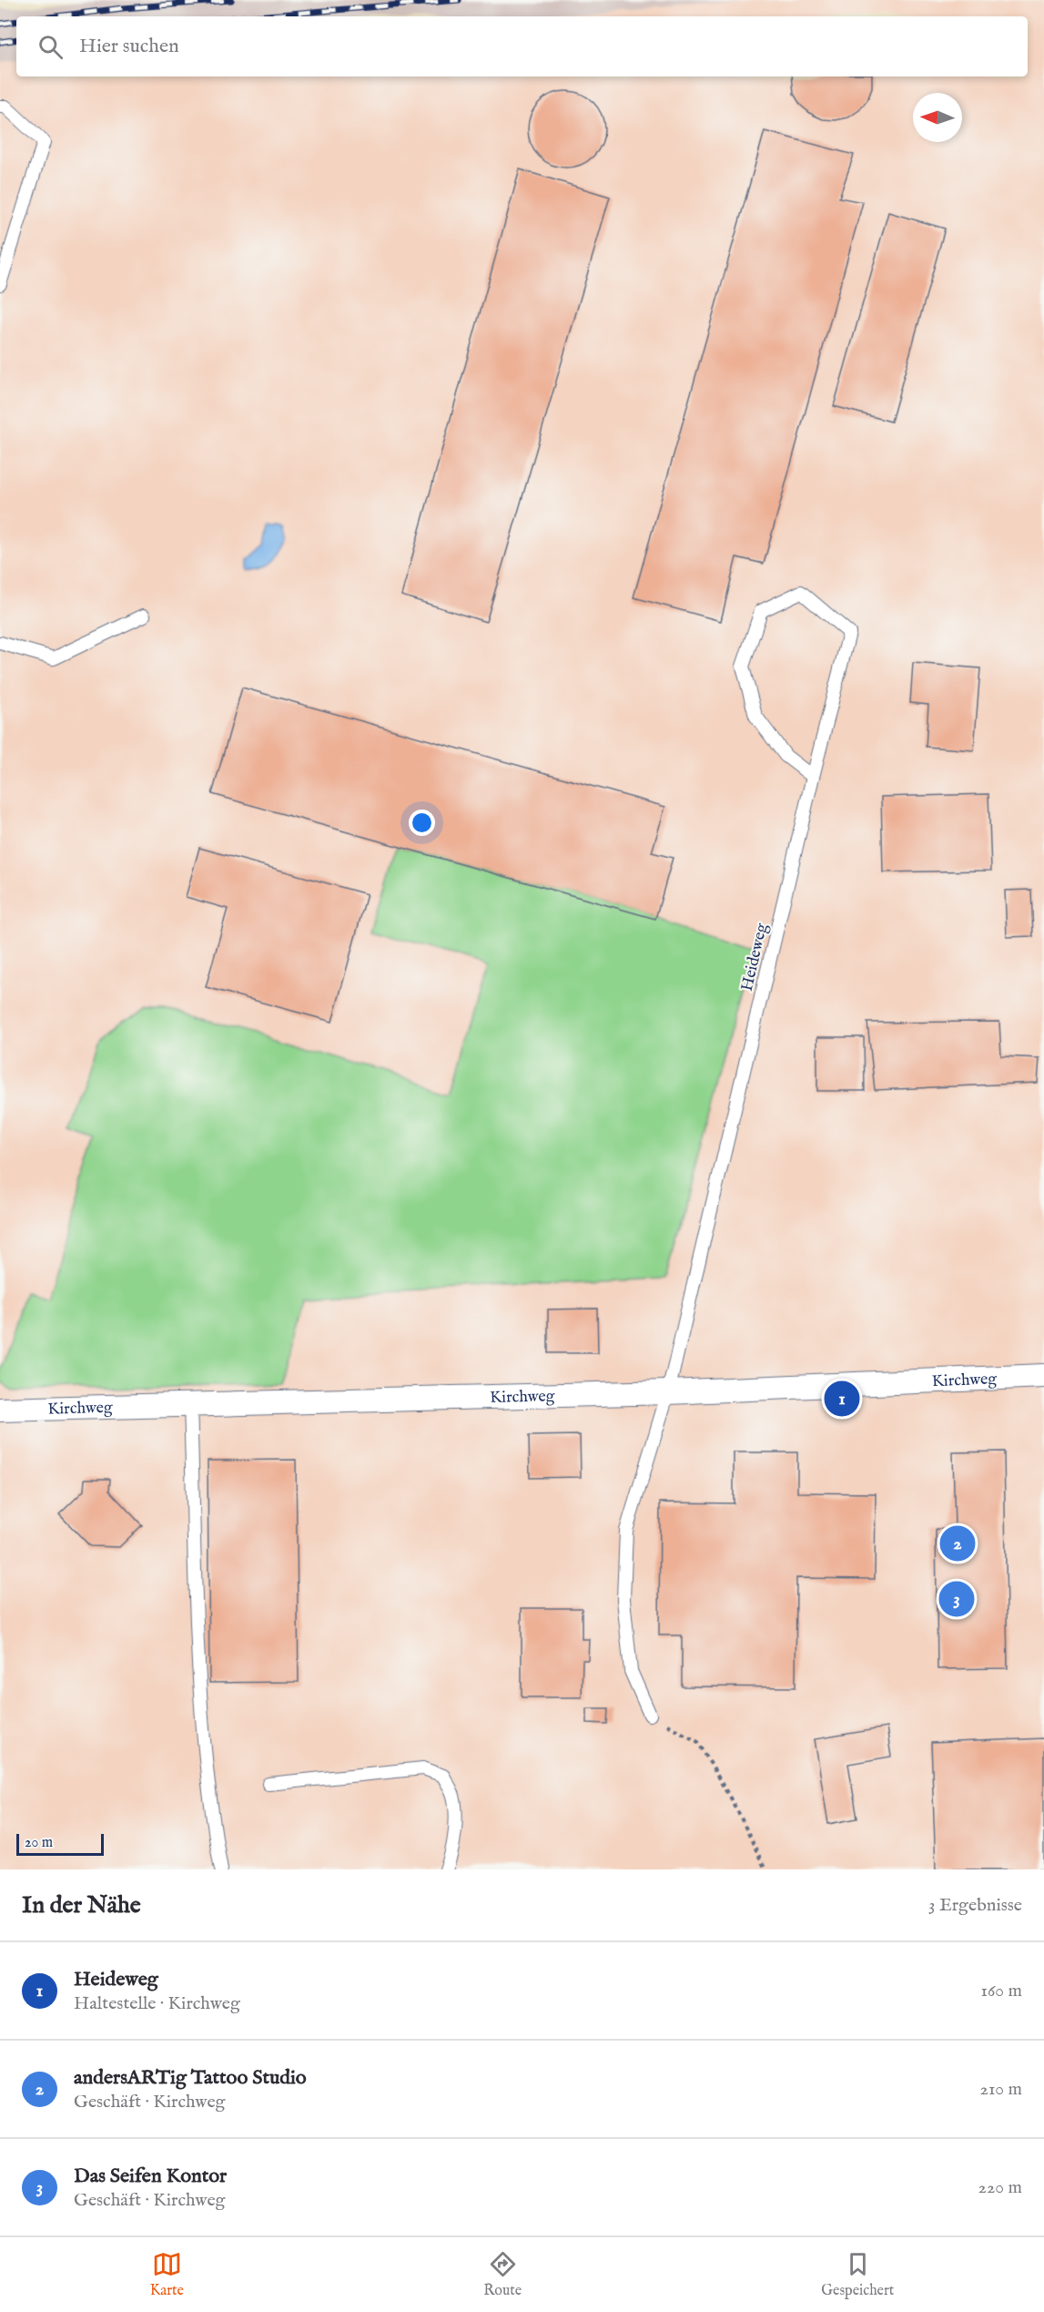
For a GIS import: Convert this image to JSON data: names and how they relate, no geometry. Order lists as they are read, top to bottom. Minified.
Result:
{"streets":{"street":["Kirchweg"],"lane":["Heideweg"]},"crossings":[["Heideweg","Kirchweg"]],"scale_bar":"20 m","north":"left","page":{"search":"Hier suchen","pins":["1","2","3"],"scale":"20 m","heading":["In der Nähe","3 Ergebnisse"],"list":[{"mark":"1","name":"Heideweg","note":"Haltestelle · Kirchweg","value":"160 m"},{"mark":"2","name":"andersARTig Tattoo Studio","note":"Geschäft · Kirchweg","value":"210 m"},{"mark":"3","name":"Das Seifen Kontor","note":"Geschäft · Kirchweg","value":"220 m"}],"nav":["Karte","Route","Gespeichert"]}}
